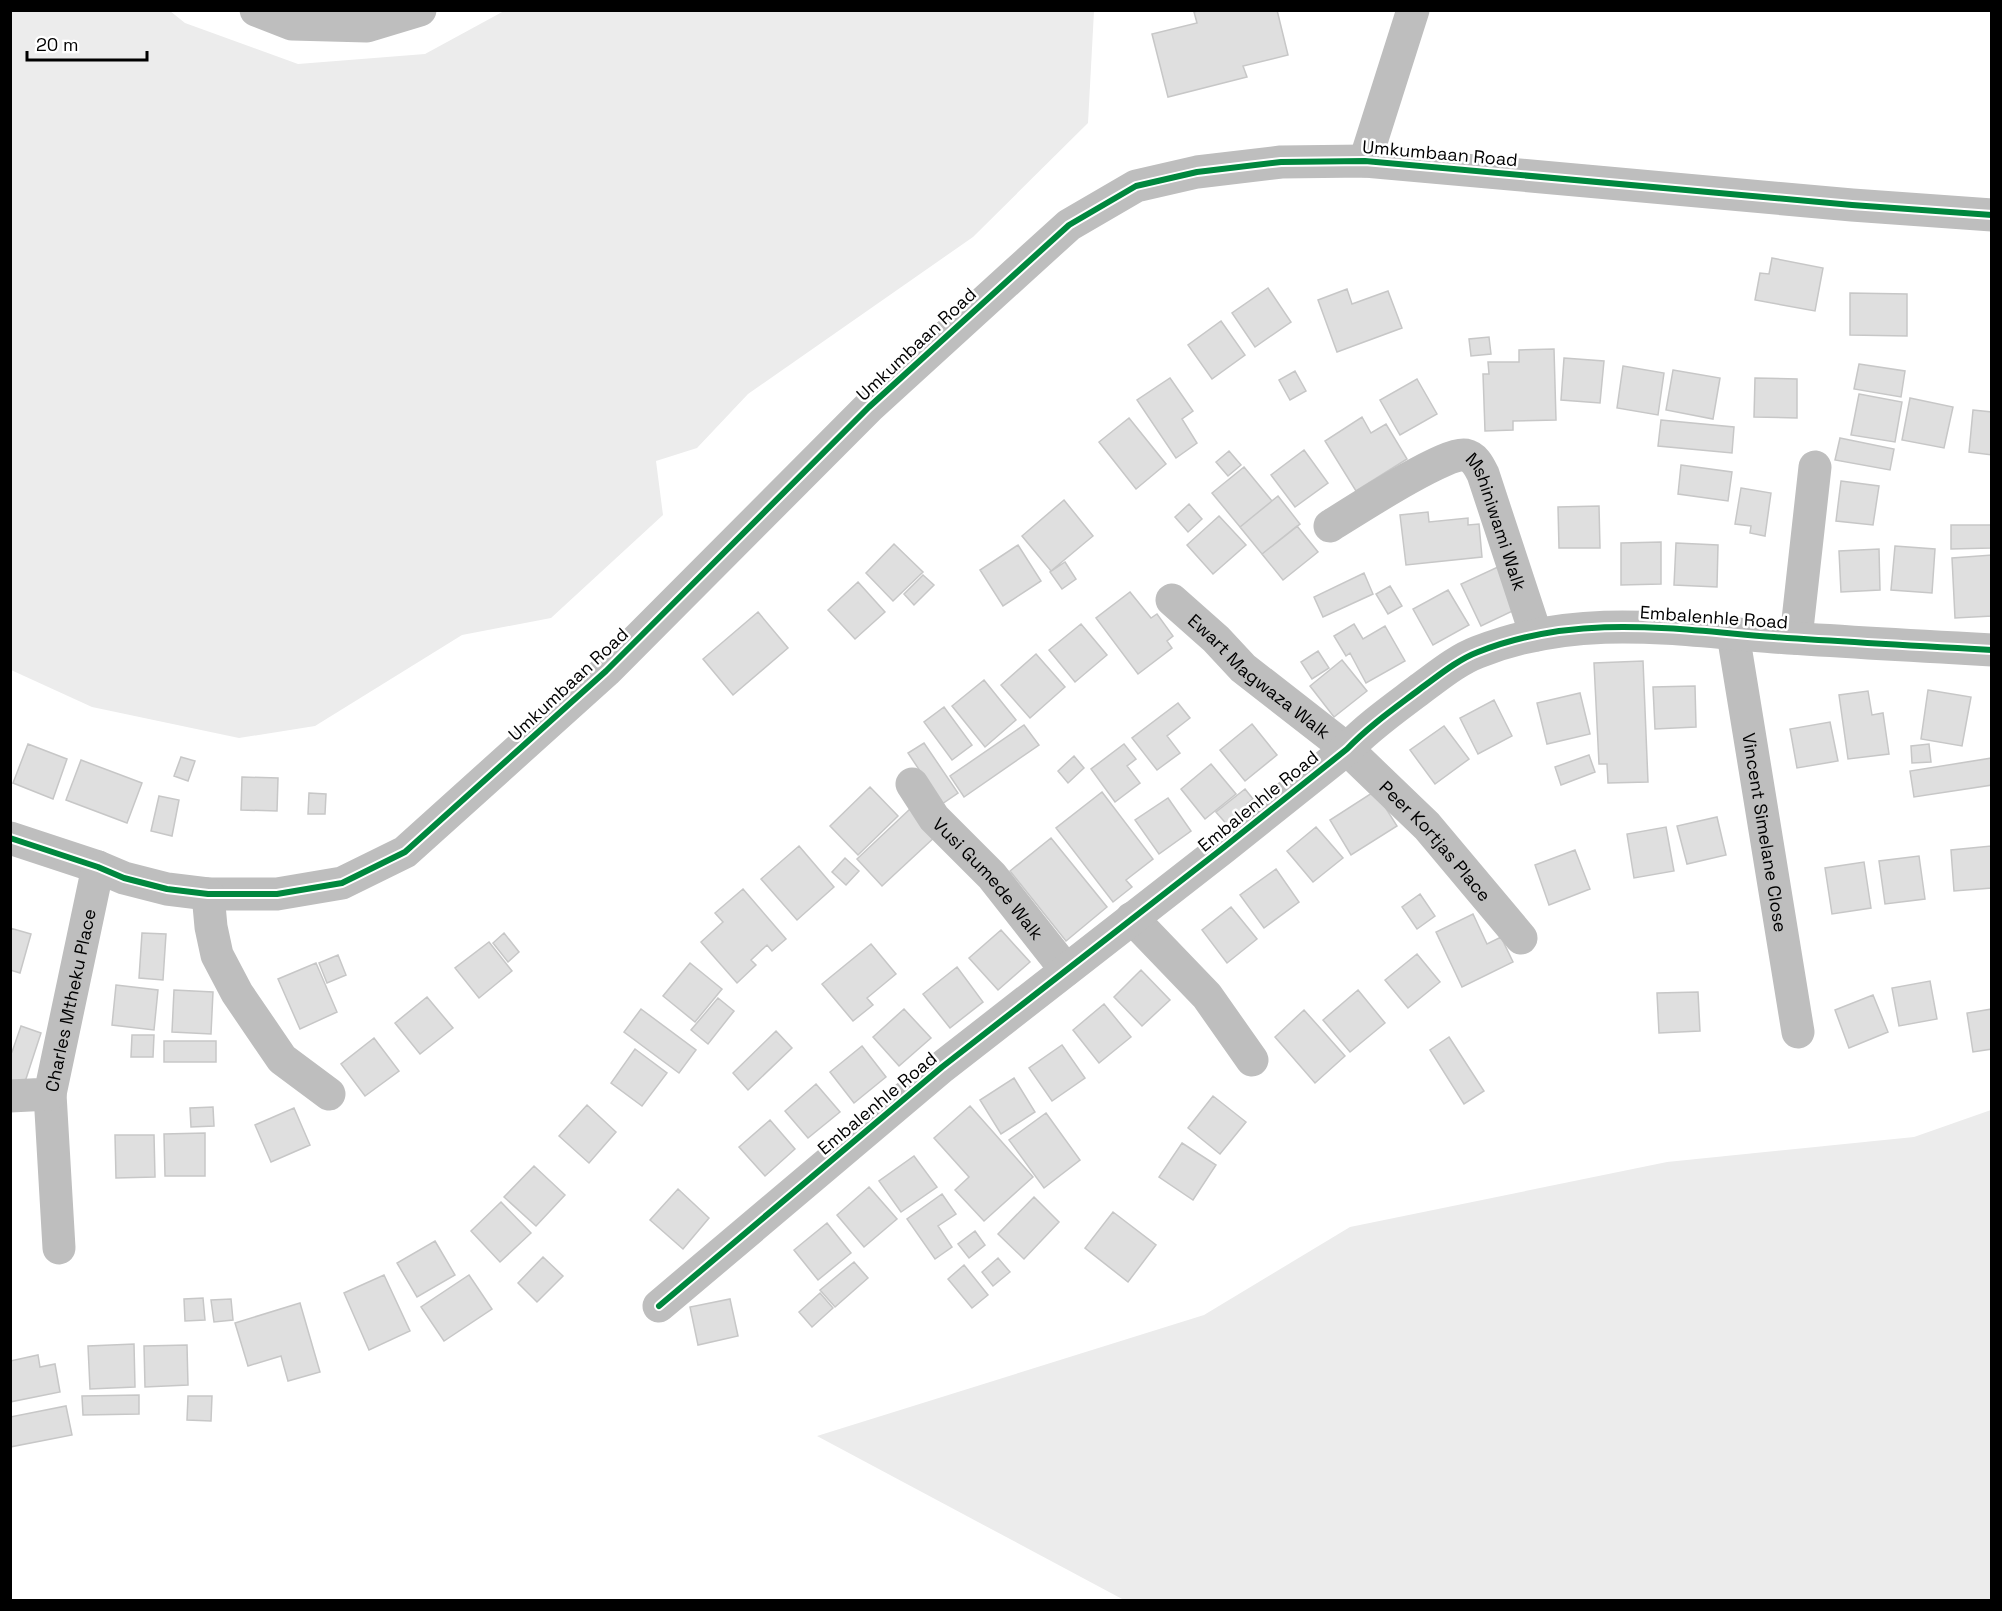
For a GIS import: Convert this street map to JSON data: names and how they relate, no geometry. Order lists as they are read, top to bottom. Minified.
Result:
{"streets":{"street":["Umkumbaan Road","Mshiniwami Walk","Embalenhle Road","Ewart Magwaza Walk","Vincent Simelane Close","Peer Kortjas Place","Vusi Gumede Walk","Charles Mtheku Place"]},"crossings":[["Umkumbaan Road","Charles Mtheku Place"],["Mshiniwami Walk","Embalenhle Road"],["Embalenhle Road","Ewart Magwaza Walk"],["Embalenhle Road","Vincent Simelane Close"],["Embalenhle Road","Peer Kortjas Place"],["Embalenhle Road","Vusi Gumede Walk"],["Ewart Magwaza Walk","Peer Kortjas Place"]],"scale_bar":"20 m"}
